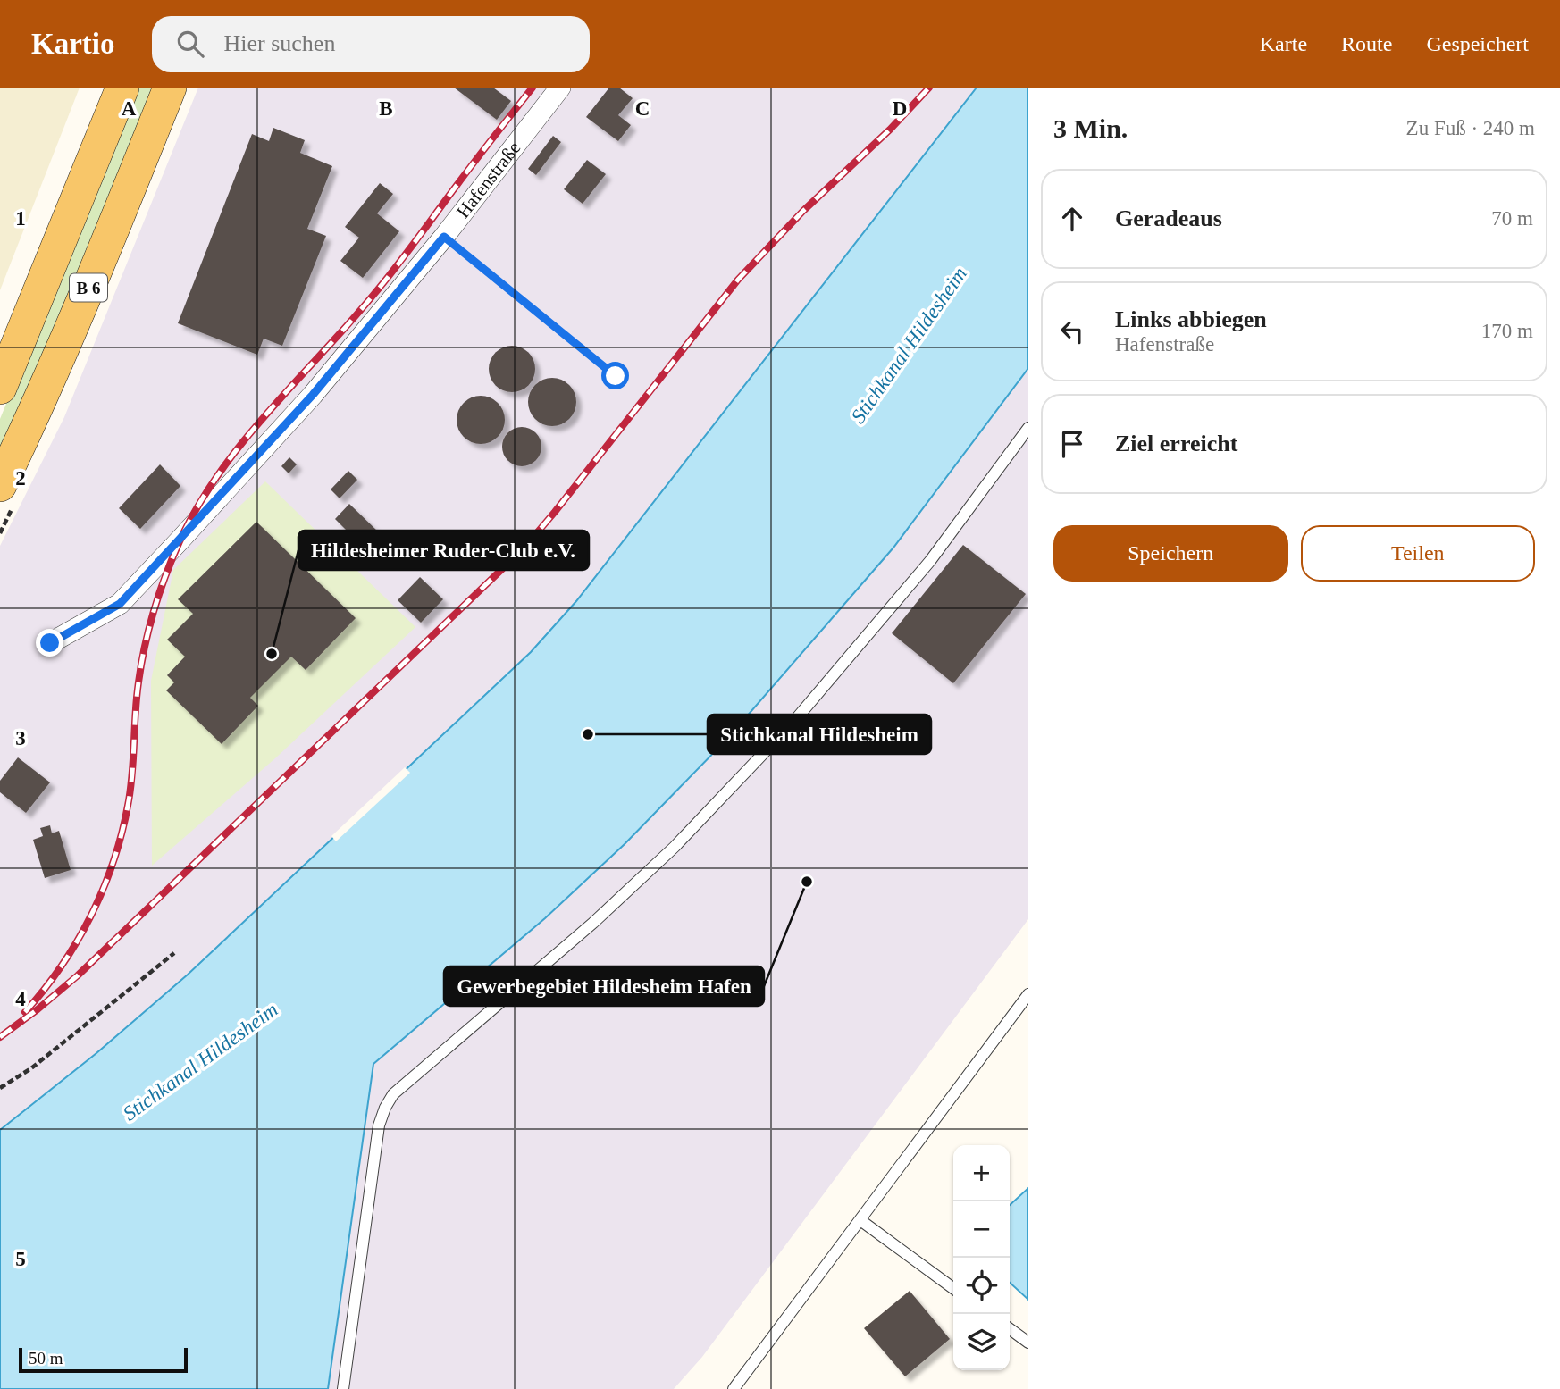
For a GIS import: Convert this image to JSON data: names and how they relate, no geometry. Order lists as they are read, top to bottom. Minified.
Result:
{"streets":{"main road":["B 6"],"street":["Hafenstraße"]},"water":["Stichkanal Hildesheim"],"places":["Hildesheimer Ruder-Club e.V.","Stichkanal Hildesheim","Gewerbegebiet Hildesheim Hafen"],"scale_bar":"50 m","page":{"header":"Kartio","search":"Hier suchen","nav":["Karte","Route","Gespeichert"],"heading":["3 Min.","Zu Fuß · 240 m"],"list":[["Geradeaus","70 m"],["Links abbiegen","Hafenstraße","170 m"],"Ziel erreicht"],"buttons":["Speichern","Teilen"],"map_buttons":["+","−"],"scale":"50 m"},"grid":{"columns":["A","B","C","D"],"rows":["1","2","3","4","5"]}}
